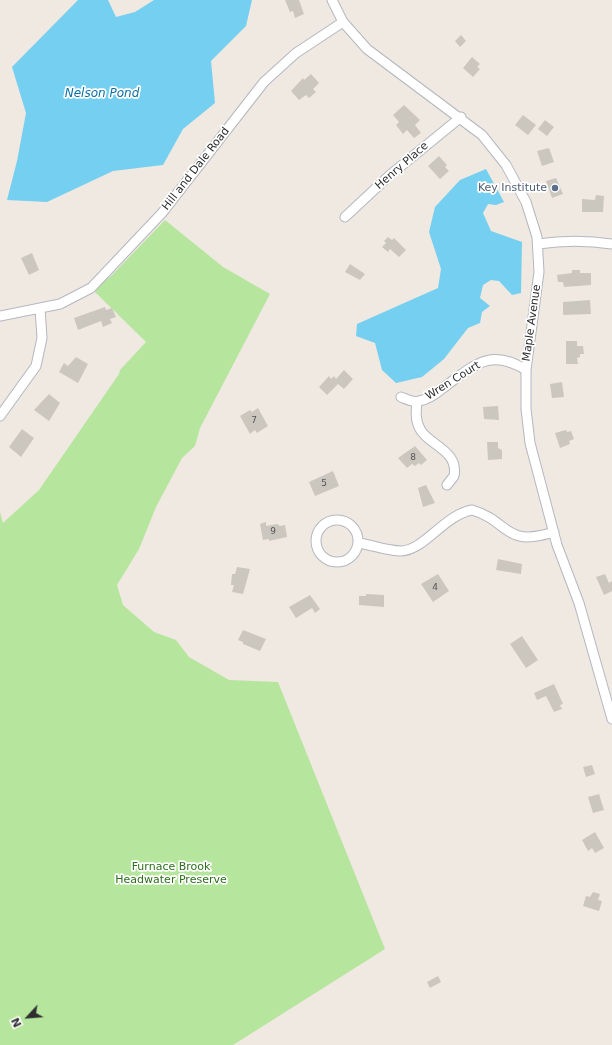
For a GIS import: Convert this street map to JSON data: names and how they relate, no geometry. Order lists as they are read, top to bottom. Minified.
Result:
{"streets":{"street":["Henry Place","Hill and Dale Road","Maple Avenue","Wren Court"]},"crossings":[["Henry Place","Maple Avenue"],["Hill and Dale Road","Maple Avenue"],["Maple Avenue","Wren Court"]],"water":["Nelson Pond"],"parks":["Furnace Brook Headwater Preserve"],"places":["Key Institute"],"house_numbers":["7","8","5","9","4"],"north":"bottom left"}
